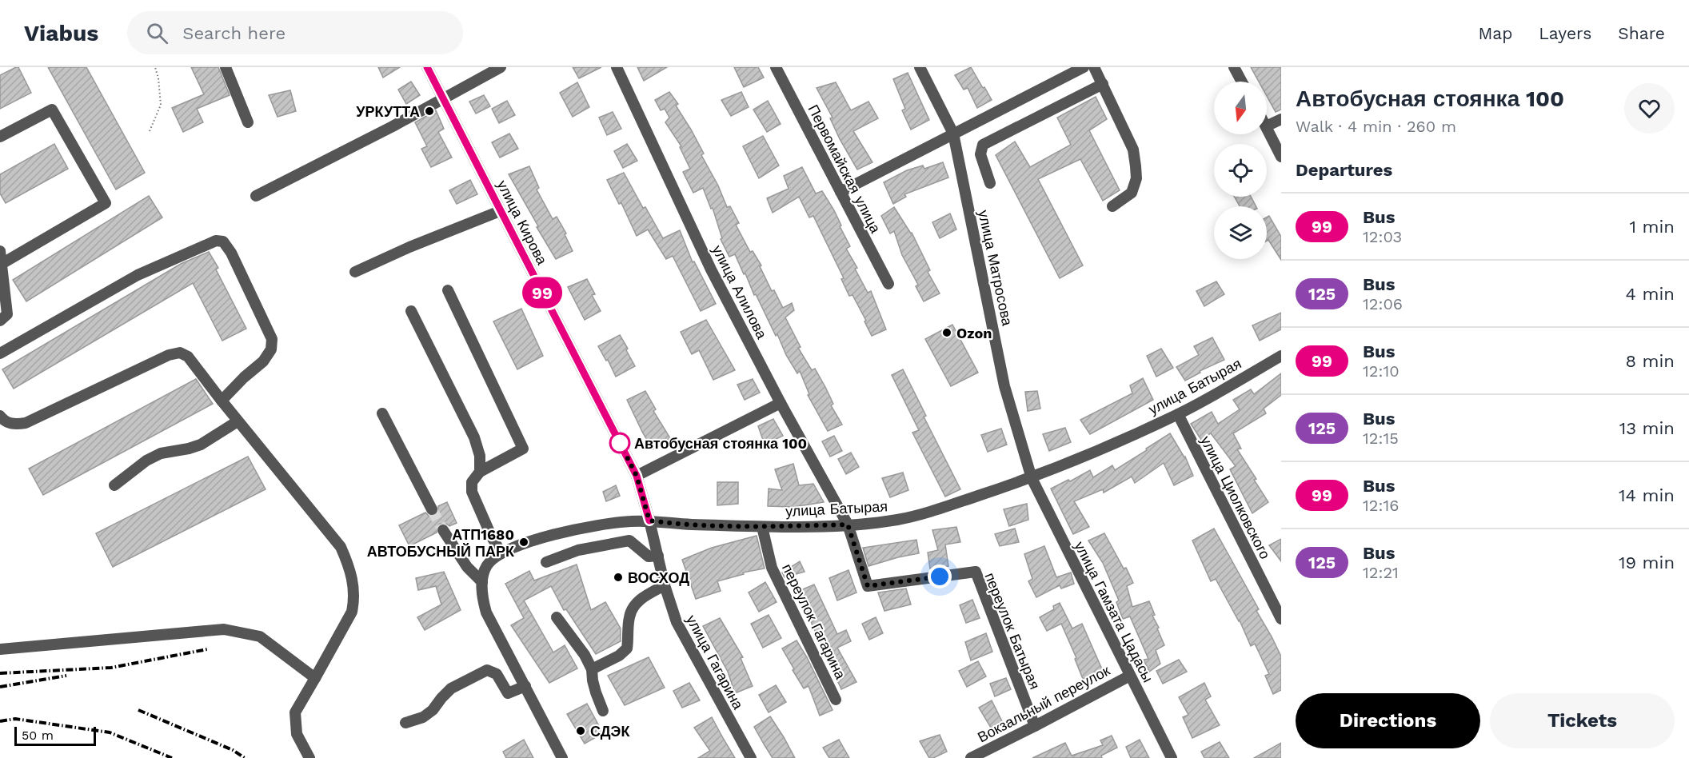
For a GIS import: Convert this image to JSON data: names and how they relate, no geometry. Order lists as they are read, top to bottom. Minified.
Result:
{"streets":{"street":["Первомайская улица","улица Кирова","улица Матросова","улица Алилова","улица Батырая","улица Циолковского","улица Гамзата Цадасы","переулок Гагарина","переулок Батырая","улица Гагарина","Вокзальный переулок"]},"crossings":[["улица Кирова","улица Батырая"],["улица Кирова","улица Гагарина"],["улица Матросова","улица Батырая"],["улица Матросова","улица Гамзата Цадасы"],["улица Алилова","улица Батырая"],["улица Алилова","переулок Батырая"],["улица Батырая","улица Циолковского"],["улица Батырая","улица Гамзата Цадасы"],["улица Батырая","переулок Гагарина"],["улица Батырая","переулок Батырая"],["улица Батырая","улица Гагарина"],["улица Гамзата Цадасы","Вокзальный переулок"],["переулок Батырая","Вокзальный переулок"]],"places":["УРКУТТА","Ozon","Автобусная стоянка 100","АТП1680 АВТОБУСНЫЙ ПАРК","ВОСХОД","СДЭК"],"lines":["bus line 99"],"scale_bar":"50 m","north":"bottom","page":{"header":"Viabus","search":"Search here","nav":["Map","Layers","Share"],"on_map":"99","heading":[["Автобусная стоянка 100","Walk · 4 min · 260 m"],"Departures"],"list":[{"mark":"99","name":"Bus","note":"12:03","value":"1 min"},{"mark":"125","name":"Bus","note":"12:06","value":"4 min"},{"mark":"99","name":"Bus","note":"12:10","value":"8 min"},{"mark":"125","name":"Bus","note":"12:15","value":"13 min"},{"mark":"99","name":"Bus","note":"12:16","value":"14 min"},{"mark":"125","name":"Bus","note":"12:21","value":"19 min"}],"buttons":["Directions","Tickets"],"scale":"50 m"}}
